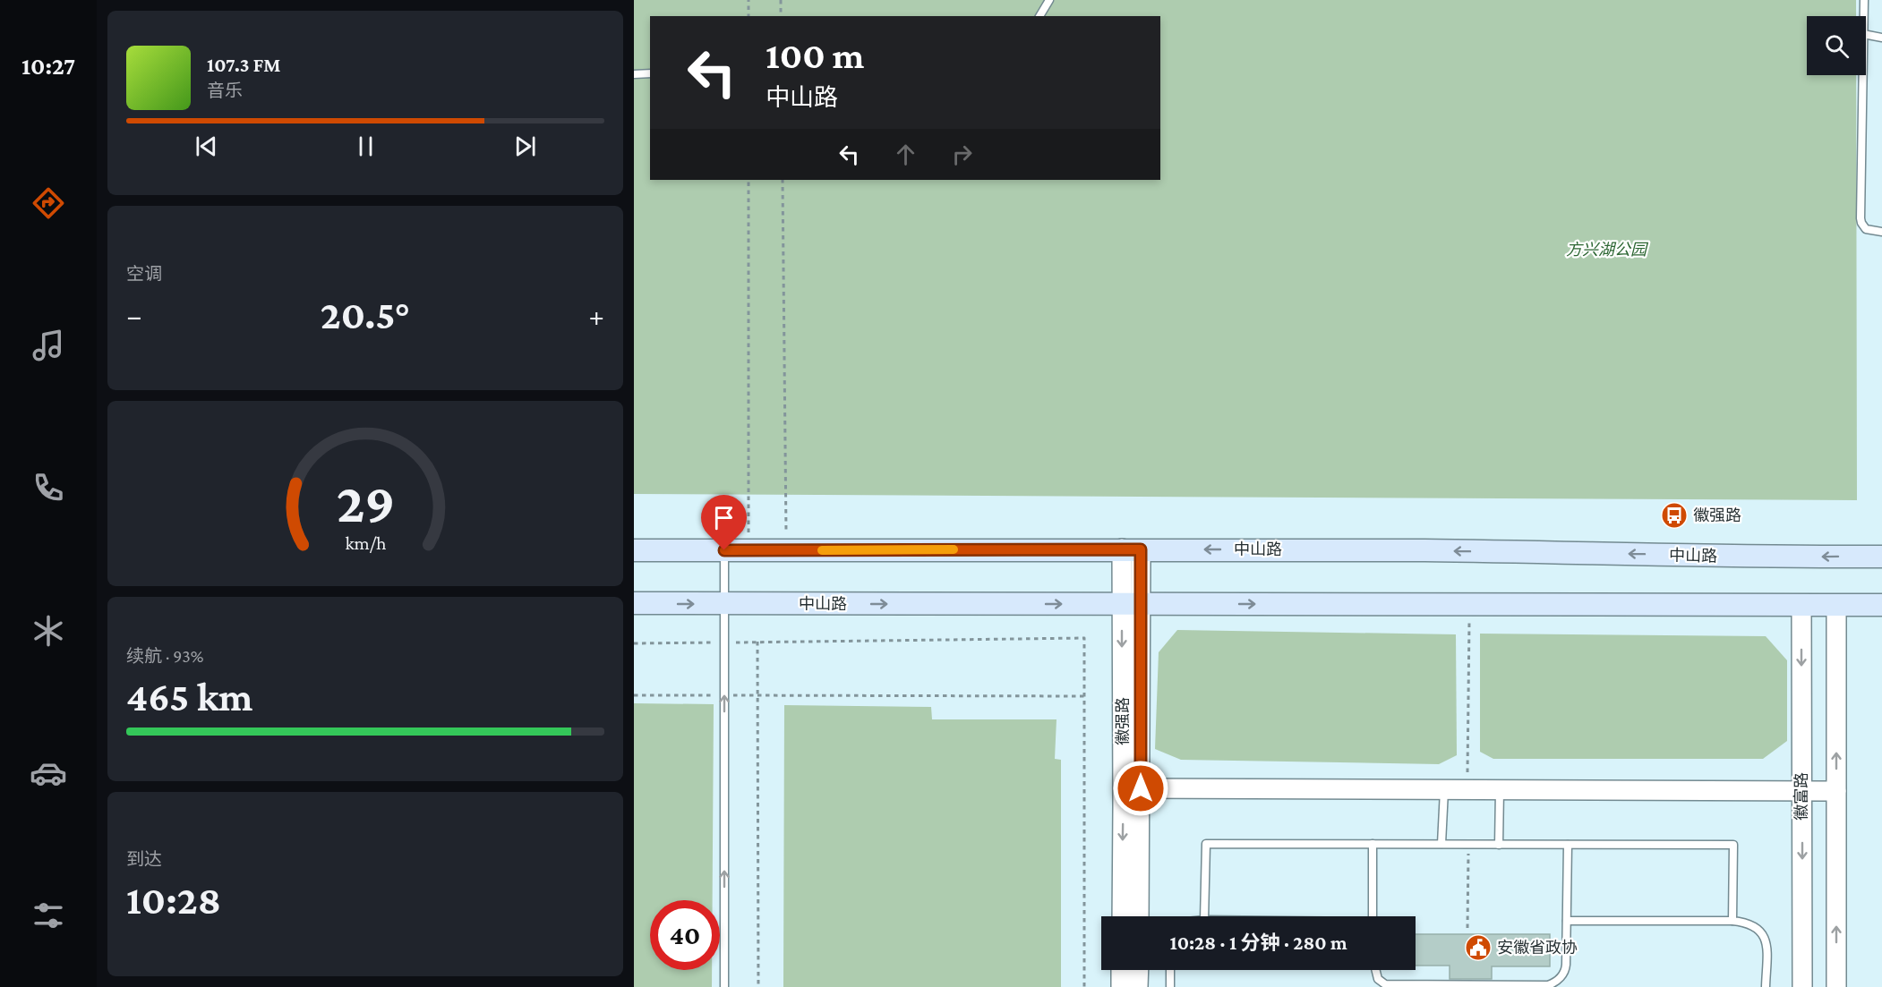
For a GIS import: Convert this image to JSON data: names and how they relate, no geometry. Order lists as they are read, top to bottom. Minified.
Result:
{"streets":{"main road":["中山路"],"street":["徽强路","徽富路"]},"crossings":[["中山路","徽强路"],["中山路","徽富路"]],"parks":["方兴湖公园"],"places":{"bus stop":["徽强路"],"public building":["安徽省政协"]},"page":{"tabs":"10:27","turn":["100 m","中山路"],"song":["107.3 FM","音乐"],"tile":["空调",["续航 · 93%","465 km"],["到达","10:28"]],"heat":["−","20.5°","+"],"limit":"40","trip":"10:28 · 1 分钟 · 280 m","gauge":["29","km/h"]}}
